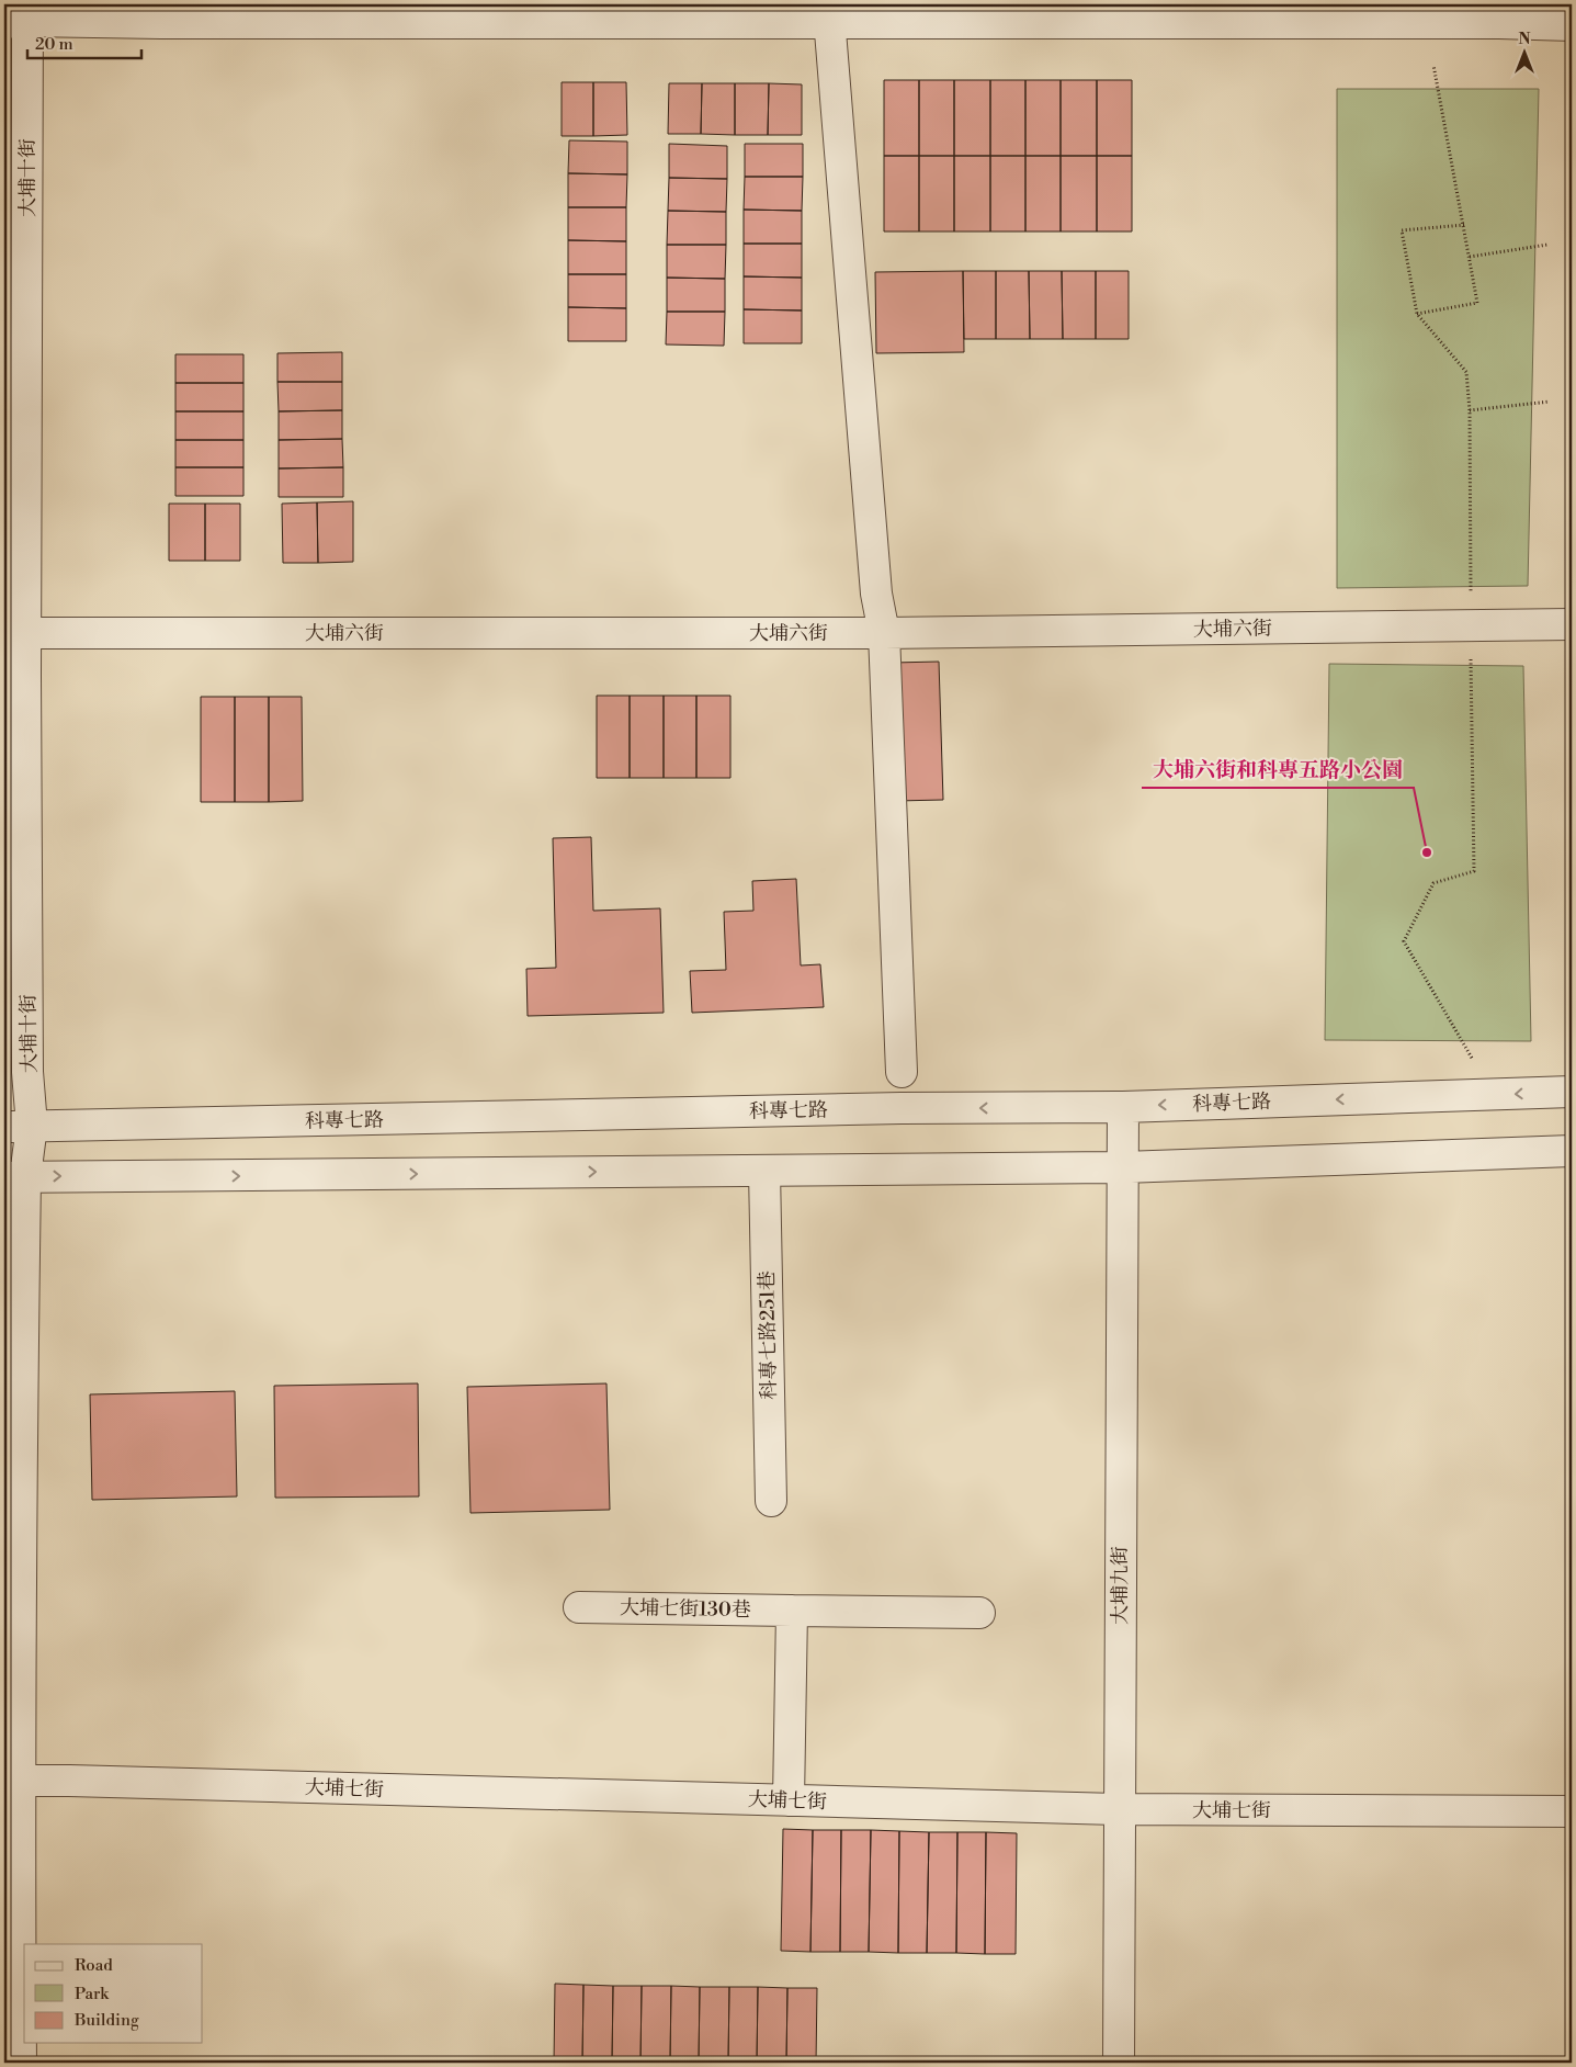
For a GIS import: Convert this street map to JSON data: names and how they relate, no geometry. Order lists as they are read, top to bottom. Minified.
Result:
{"streets":{"street":["大埔十街","大埔六街","科專七路","科專七路251巷","大埔九街","大埔七街130巷","大埔七街"]},"crossings":[["大埔十街","大埔六街"],["大埔十街","科專七路"],["大埔十街","大埔七街"],["科專七路","大埔九街"],["大埔九街","大埔七街"]],"places":["大埔六街和科專五路小公園"],"legend":["Road","Park","Building"],"scale_bar":"20 m","north":"top"}
